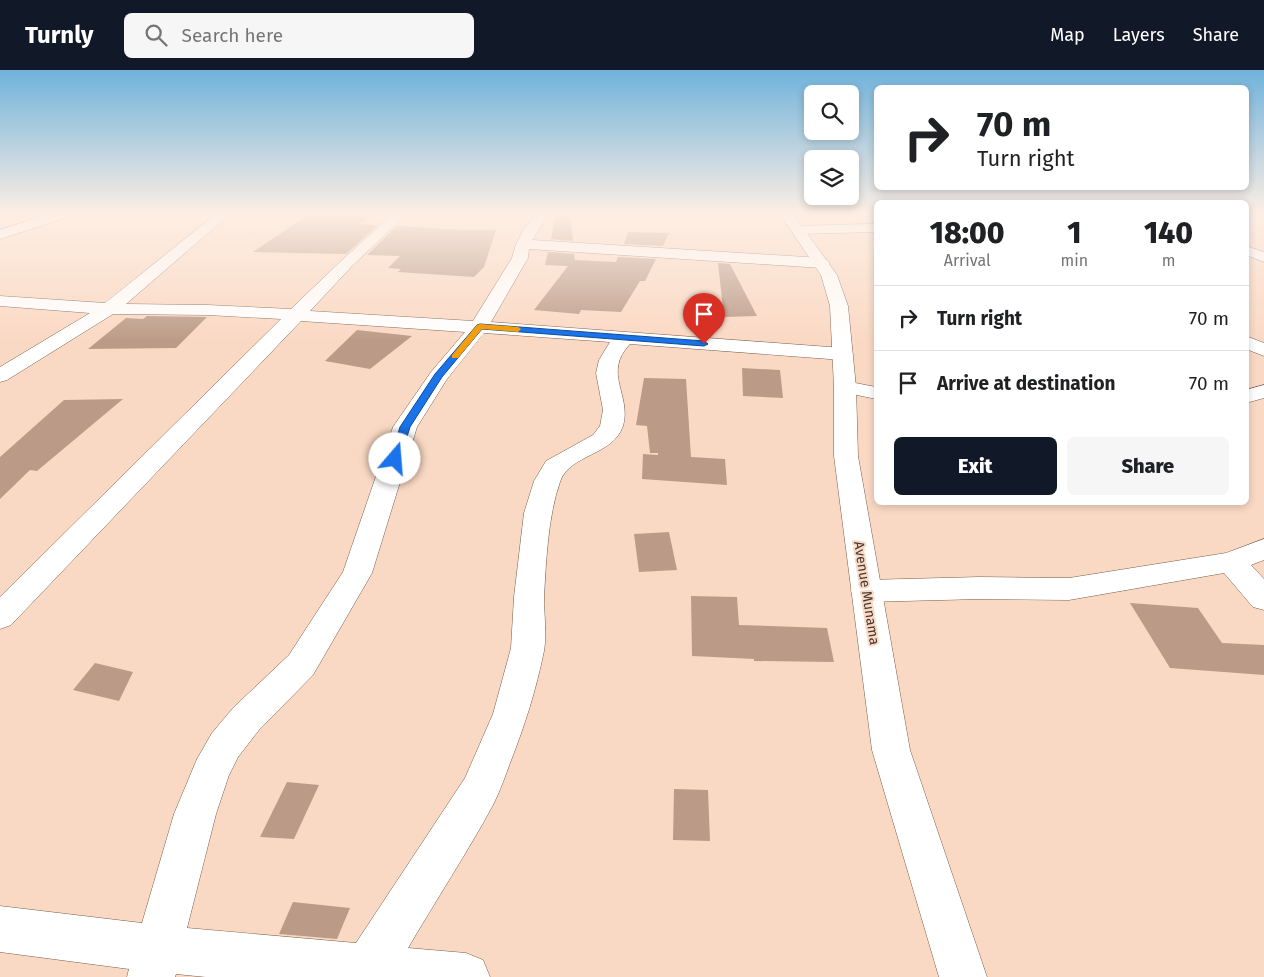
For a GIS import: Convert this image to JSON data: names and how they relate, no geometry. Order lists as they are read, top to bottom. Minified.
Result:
{"streets":{"street":["Avenue Munama"]},"page":{"header":"Turnly","search":"Search here","nav":["Map","Layers","Share"],"turn":["70 m","Turn right"],"eta":["18:00","Arrival","1","min","140","m"],"list":[{"name":"Turn right","value":"70 m"},{"name":"Arrive at destination","value":"70 m"}],"buttons":["Exit","Share"]}}
